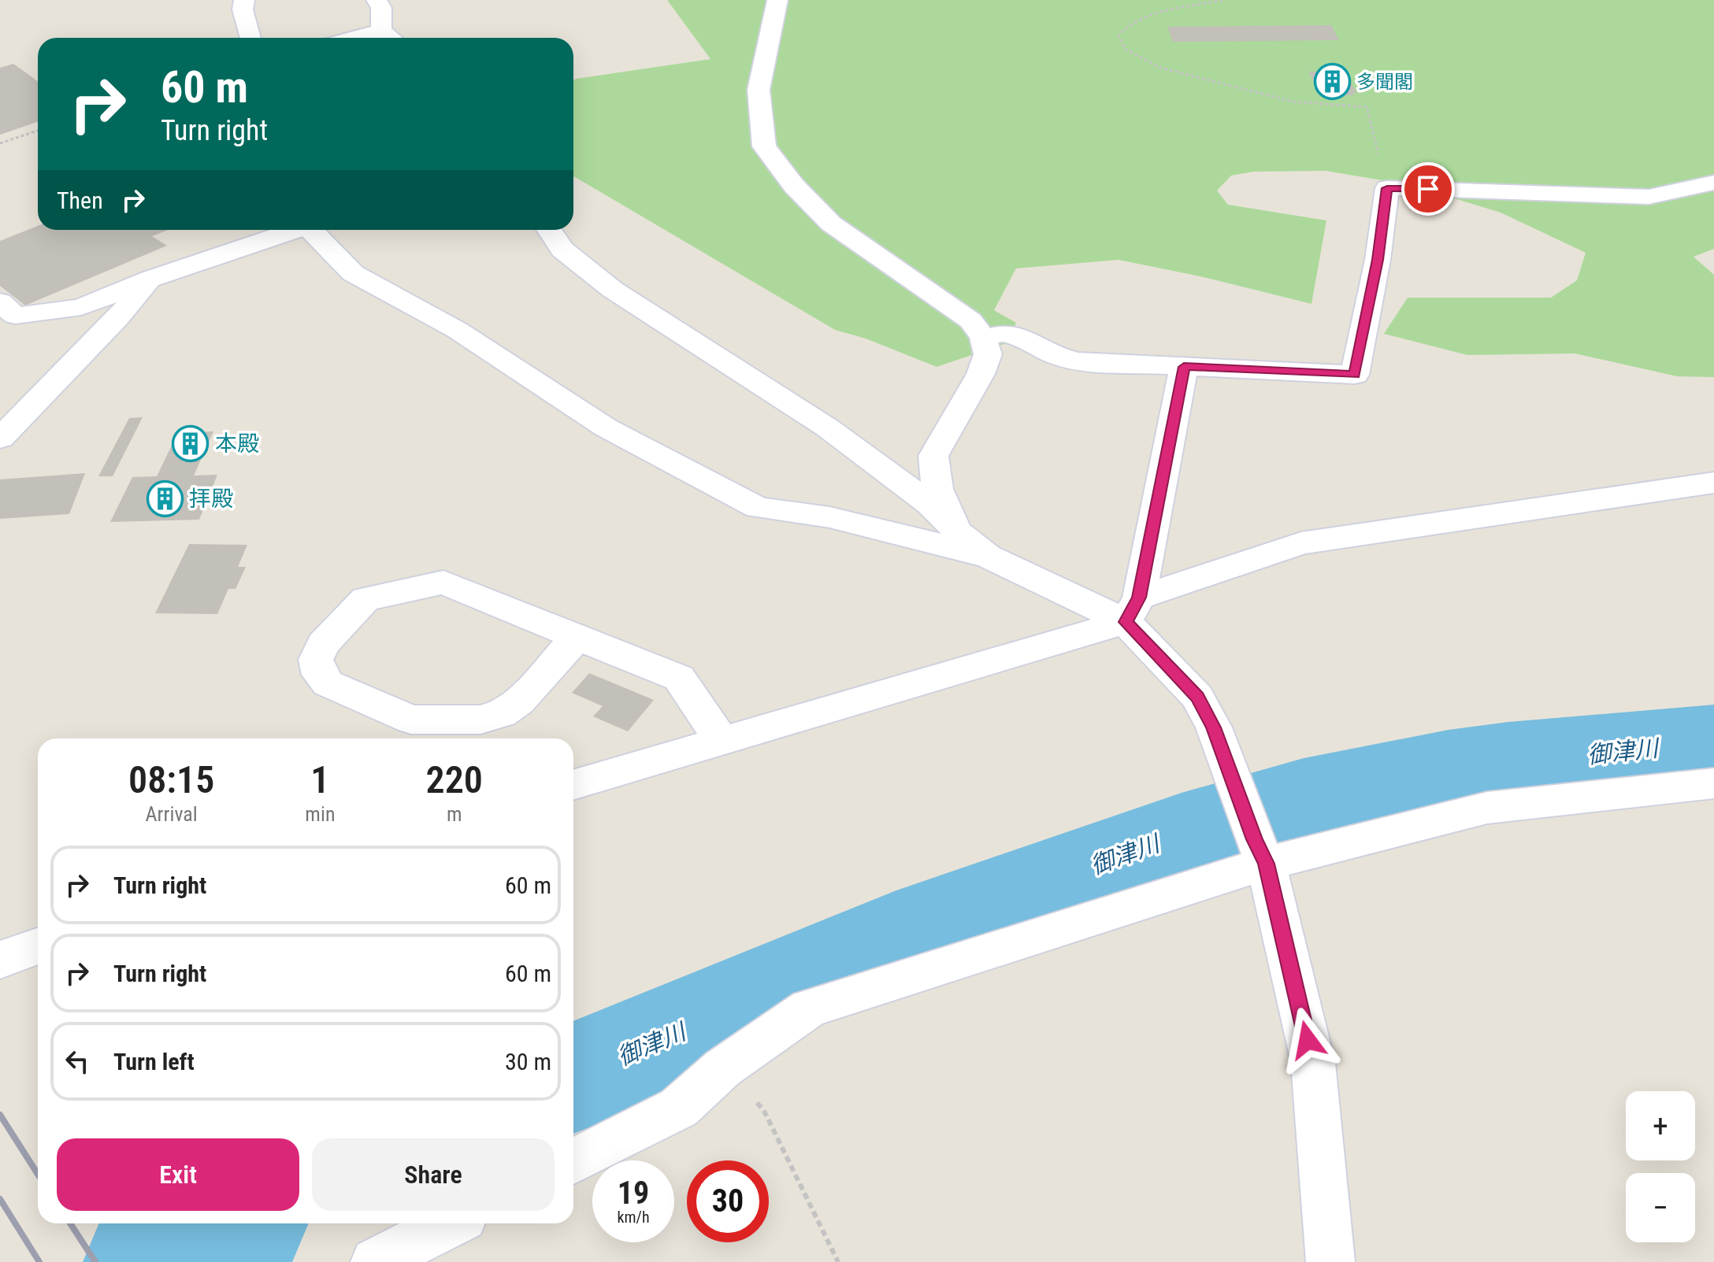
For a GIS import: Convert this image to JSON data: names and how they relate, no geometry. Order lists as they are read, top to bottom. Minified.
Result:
{"water":["御津川"],"places":{"building":["多聞閣","本殿","拝殿"]},"page":{"turn":["60 m","Turn right"],"then":"Then","eta":["08:15","Arrival","1","min","220","m"],"list":[{"name":"Turn right","value":"60 m"},{"name":"Turn right","value":"60 m"},{"name":"Turn left","value":"30 m"}],"map_buttons":["+","−"],"buttons":["Exit","Share"],"speed":"19 km/h","limit":"30"}}
